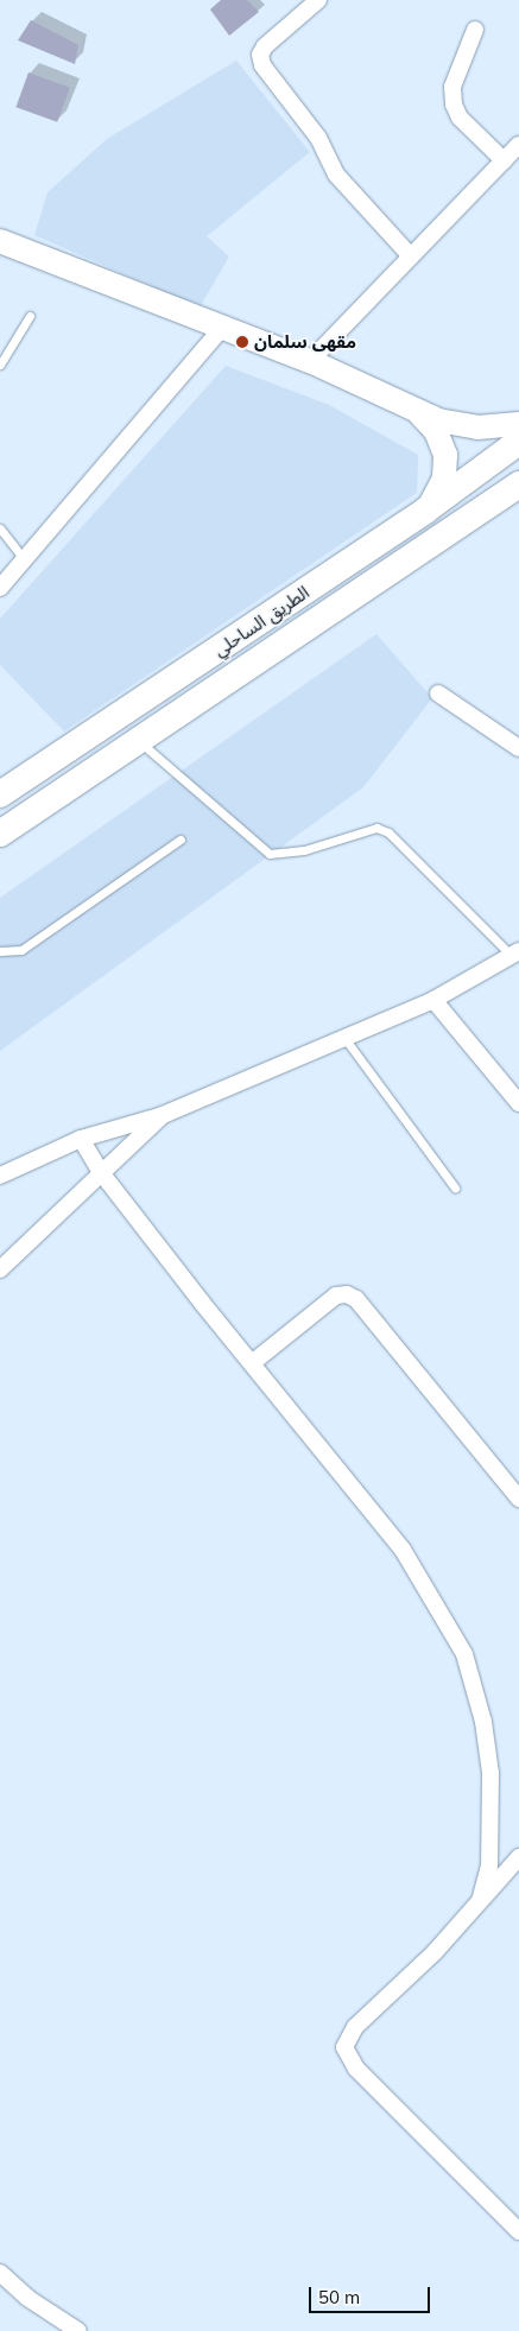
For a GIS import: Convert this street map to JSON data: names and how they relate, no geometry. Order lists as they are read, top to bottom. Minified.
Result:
{"streets":{"highway":["الطريق الساحلي"]},"places":["مقهى سلمان"],"scale_bar":"50 m"}
